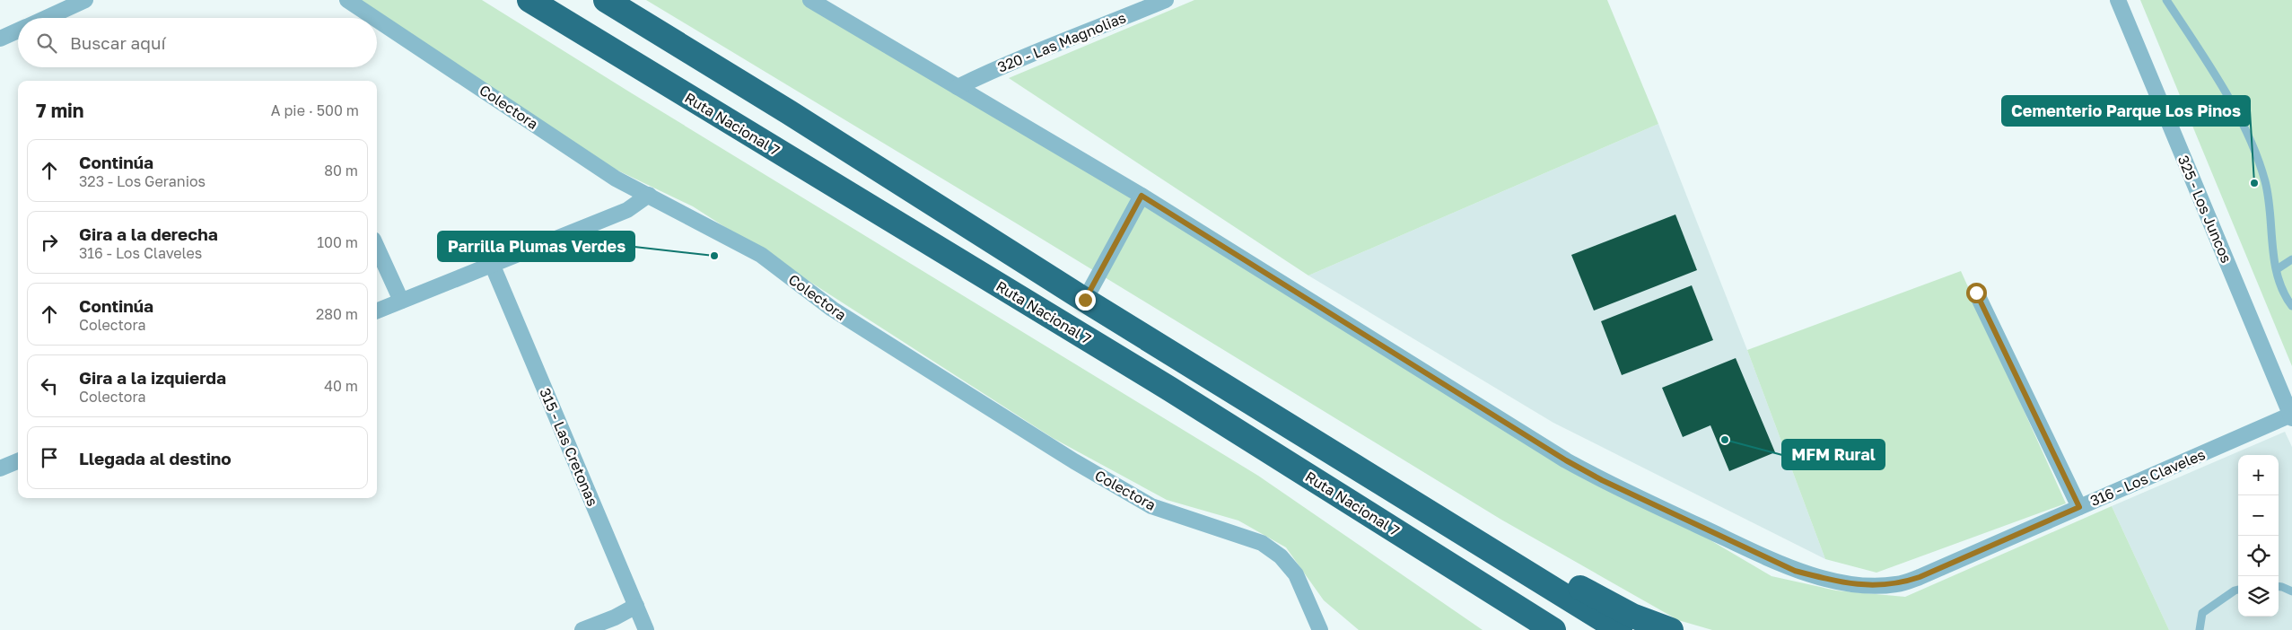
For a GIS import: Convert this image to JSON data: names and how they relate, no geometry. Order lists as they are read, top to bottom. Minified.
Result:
{"streets":{"highway":["Ruta Nacional 7"],"street":["320 - Las Magnolias","Colectora","325 - Los Juncos","315 - Las Cretonas","316 - Los Claveles"]},"crossings":[["325 - Los Juncos","316 - Los Claveles"]],"places":["Cementerio Parque Los Pinos","Parrilla Plumas Verdes","MFM Rural"],"page":{"search":"Buscar aquí","heading":["7 min","A pie · 500 m"],"list":[["Continúa","323 - Los Geranios","80 m"],["Gira a la derecha","316 - Los Claveles","100 m"],["Continúa","Colectora","280 m"],["Gira a la izquierda","Colectora","40 m"],"Llegada al destino"],"map_buttons":["+","−"]}}
